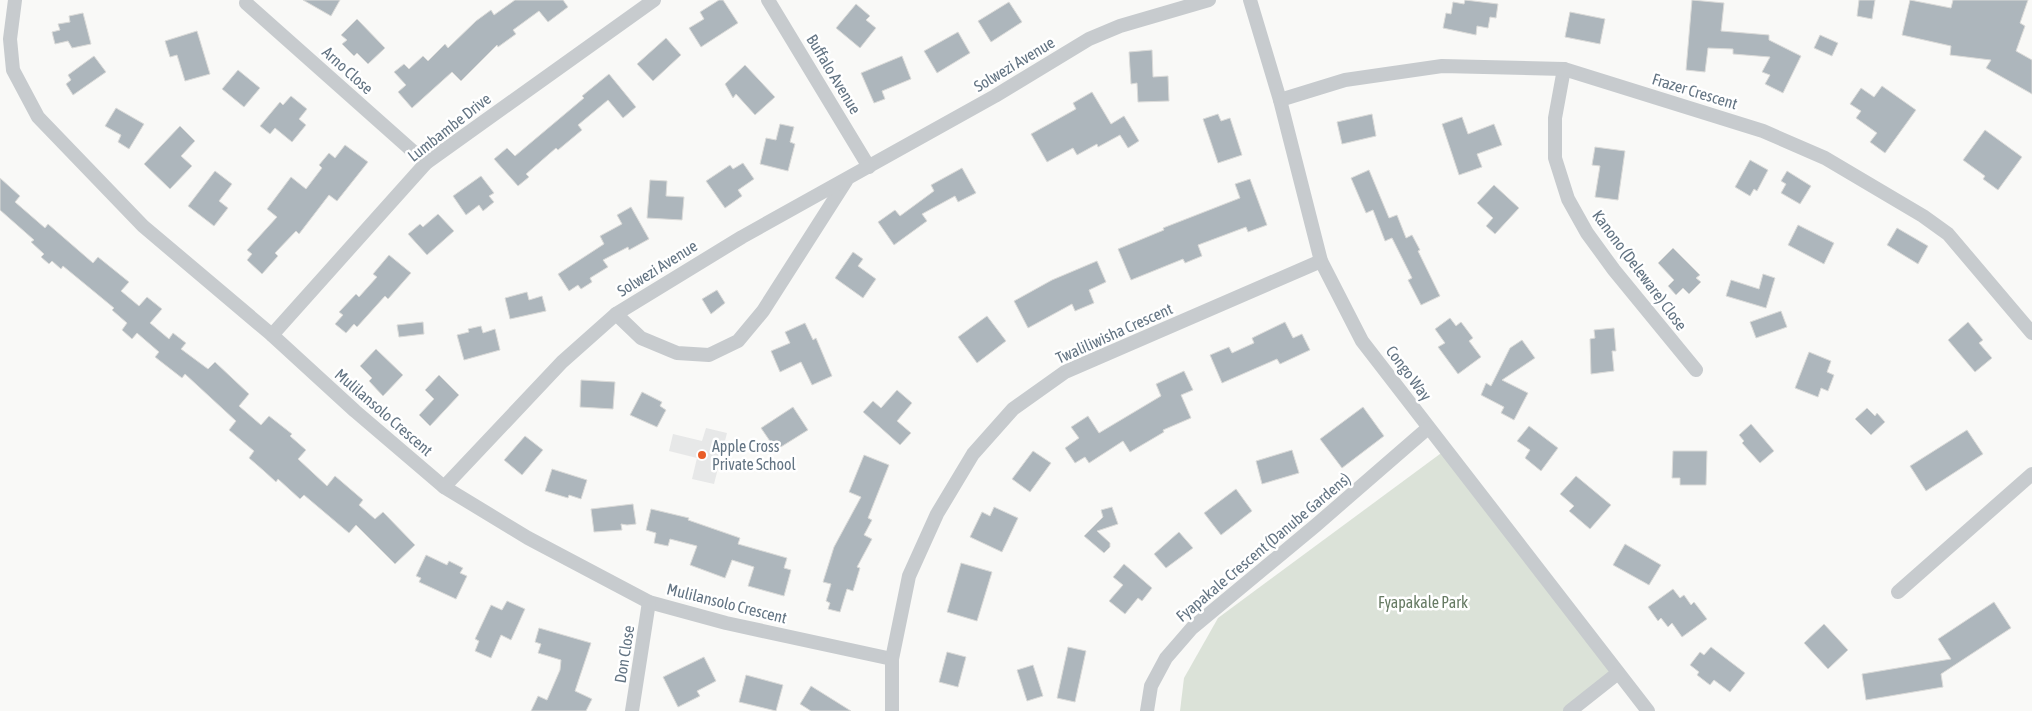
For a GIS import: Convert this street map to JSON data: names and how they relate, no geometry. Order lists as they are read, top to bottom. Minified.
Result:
{"streets":{"street":["Solwezi Avenue","Arno Close","Buffalo Avenue","Frazer Crescent","Lumbambe Drive","Kanono (Deleware) Close","Twaliliwisha Crescent","Congo Way","Mulilansolo Crescent","Fyapakale Crescent (Danube Gardens)","Don Close"]},"crossings":[["Solwezi Avenue","Buffalo Avenue"],["Solwezi Avenue","Mulilansolo Crescent"],["Arno Close","Lumbambe Drive"],["Frazer Crescent","Kanono (Deleware) Close"],["Frazer Crescent","Congo Way"],["Lumbambe Drive","Mulilansolo Crescent"],["Twaliliwisha Crescent","Congo Way"],["Twaliliwisha Crescent","Mulilansolo Crescent"],["Congo Way","Fyapakale Crescent (Danube Gardens)"],["Mulilansolo Crescent","Don Close"]],"parks":["Fyapakale Park"],"places":["Apple Cross Private School"]}
